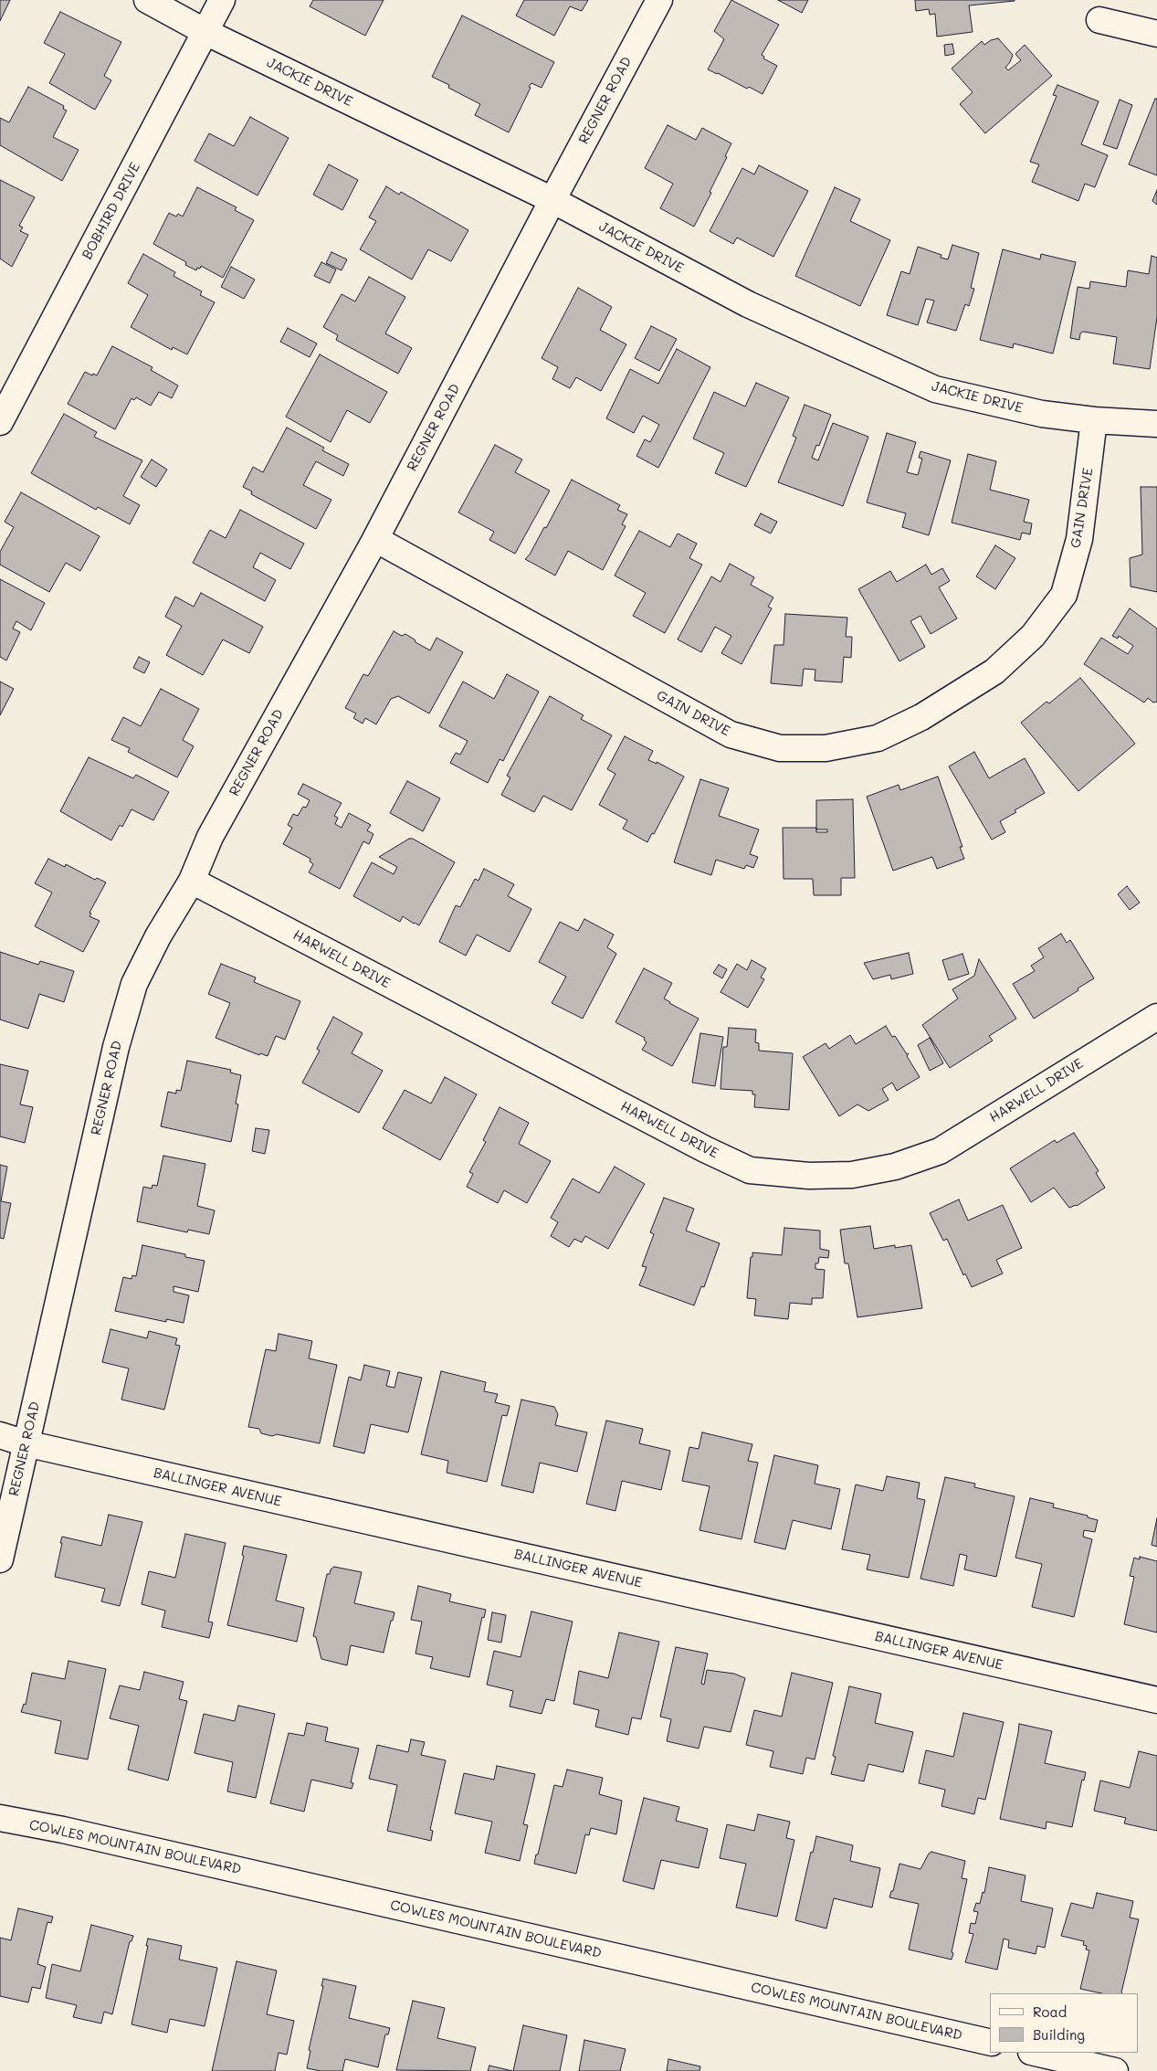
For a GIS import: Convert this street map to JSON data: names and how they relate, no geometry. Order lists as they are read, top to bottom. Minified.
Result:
{"streets":{"street":["JACKIE DRIVE","REGNER ROAD","BOBHIRD DRIVE","GAIN DRIVE","HARWELL DRIVE","BALLINGER AVENUE","COWLES MOUNTAIN BOULEVARD"]},"crossings":[["JACKIE DRIVE","REGNER ROAD"],["JACKIE DRIVE","BOBHIRD DRIVE"],["JACKIE DRIVE","GAIN DRIVE"],["REGNER ROAD","GAIN DRIVE"],["REGNER ROAD","HARWELL DRIVE"],["REGNER ROAD","BALLINGER AVENUE"]],"legend":["Road","Building"]}
